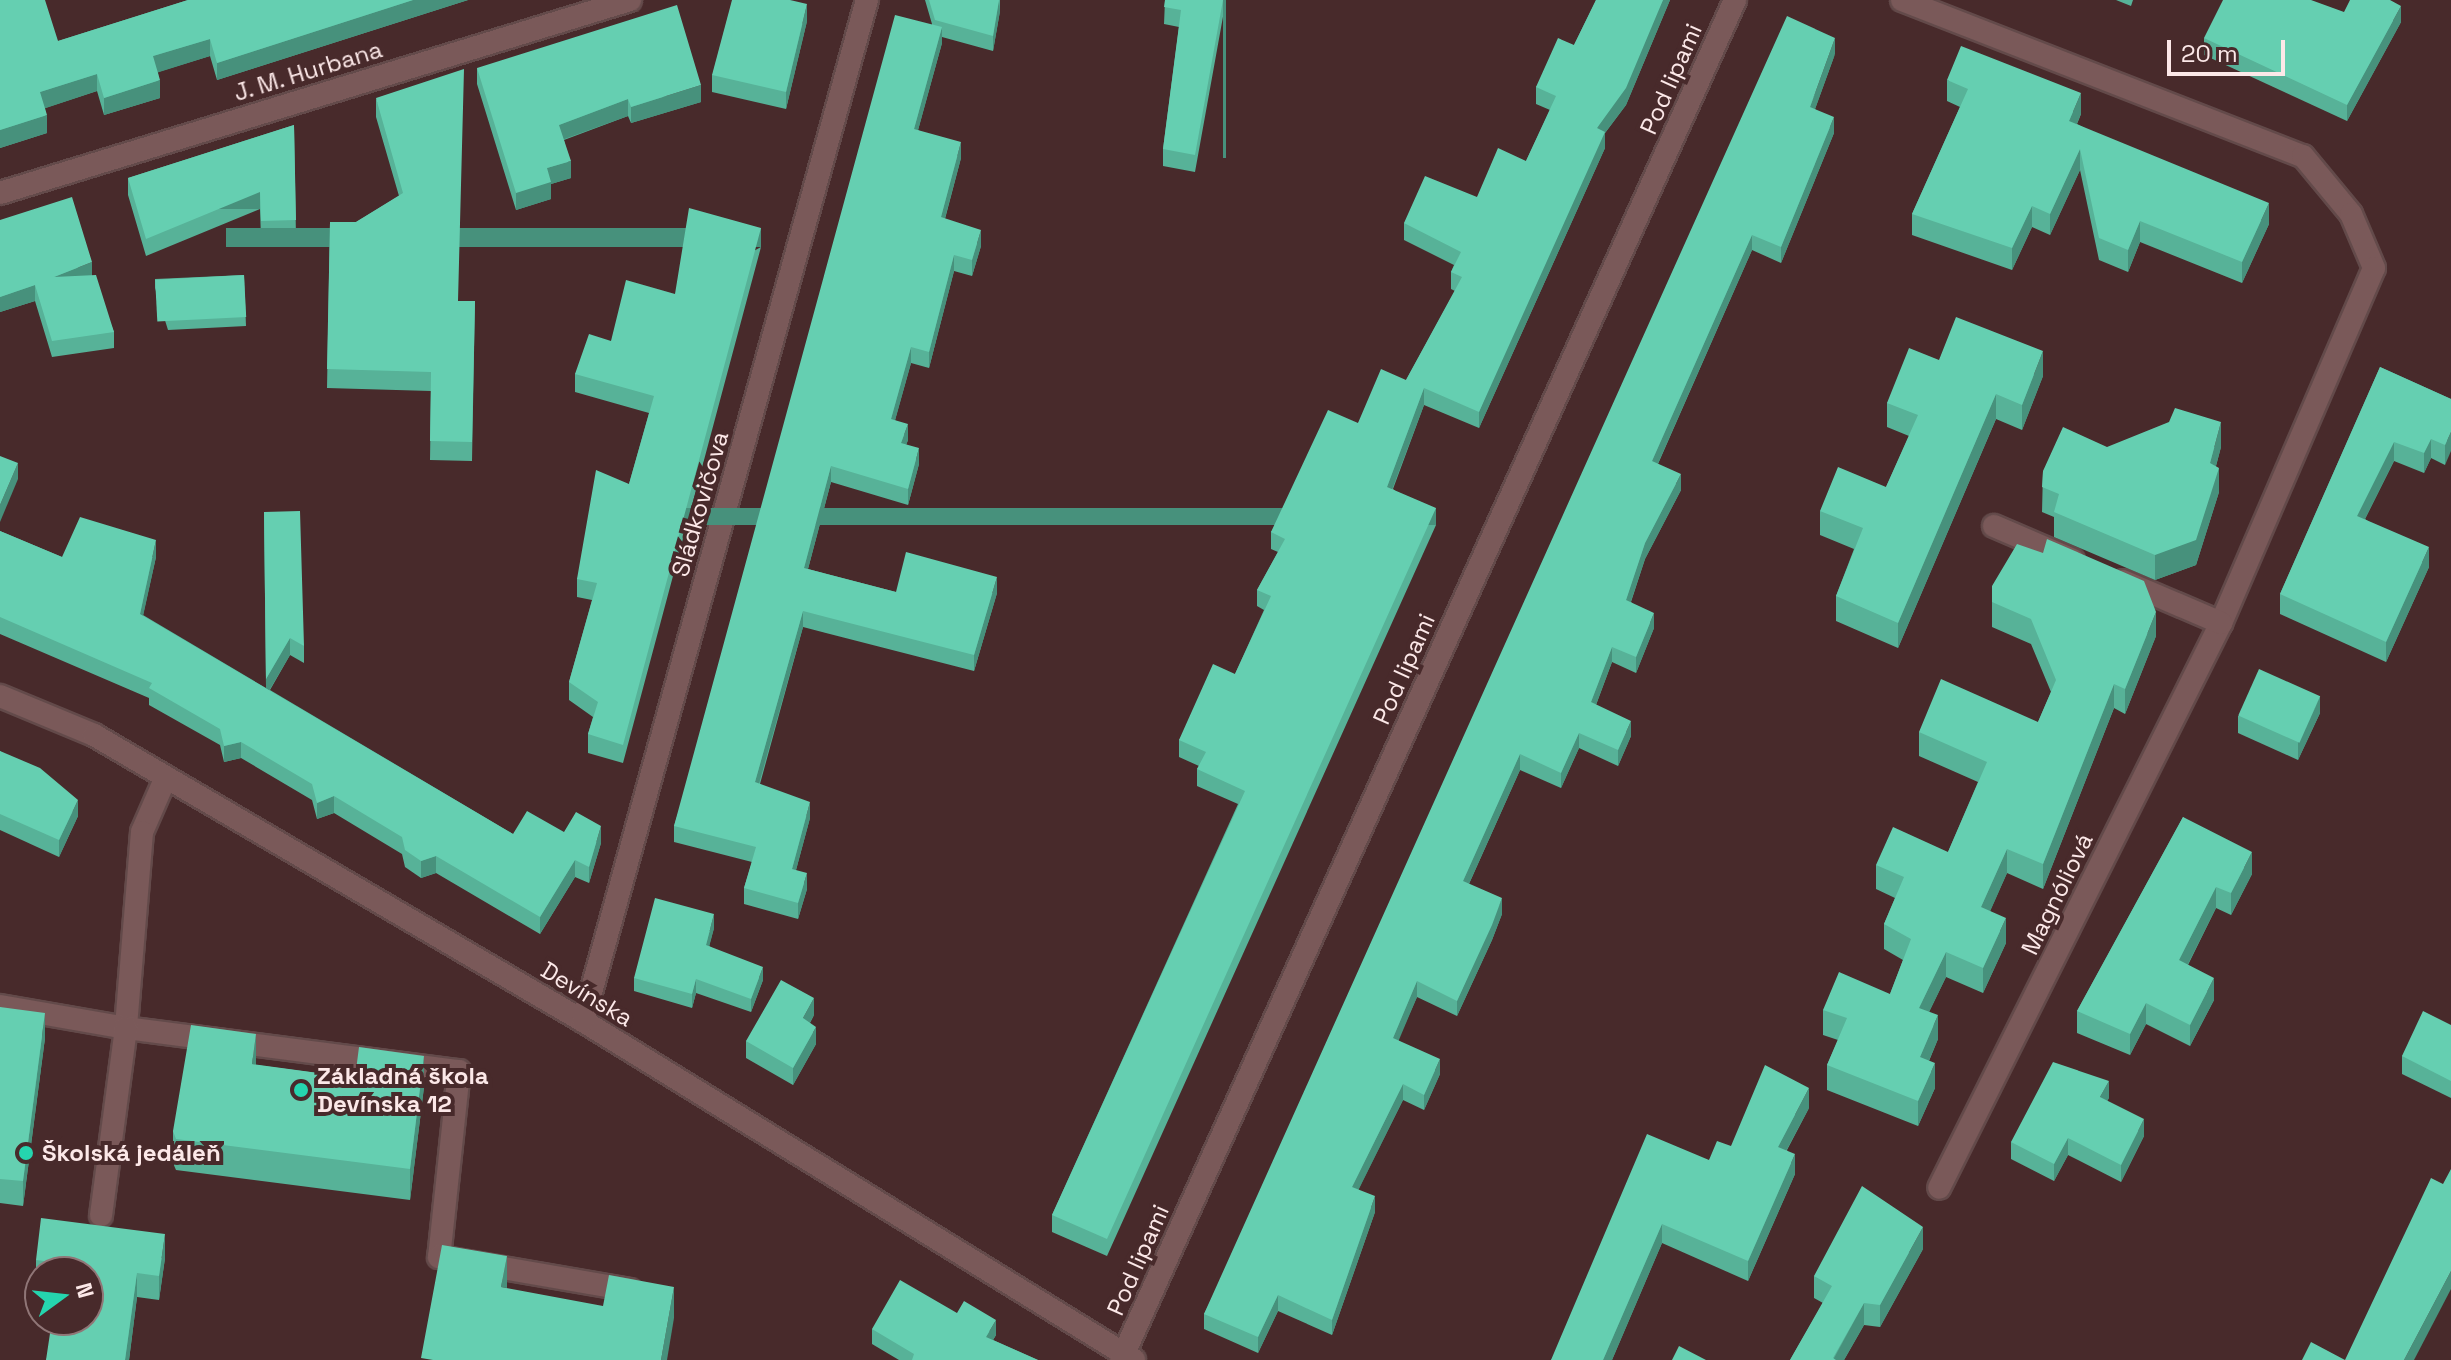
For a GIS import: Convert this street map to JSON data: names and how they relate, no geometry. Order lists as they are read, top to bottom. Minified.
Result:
{"streets":{"street":["J. M. Hurbana","Pod lipami","Sládkovičova","Magnóliová","Devínska"]},"crossings":[["Pod lipami","Devínska"],["Sládkovičova","Devínska"]],"places":["Základná škola Devínska 12","Školská jedáleň"],"scale_bar":"20 m","north":"right"}
